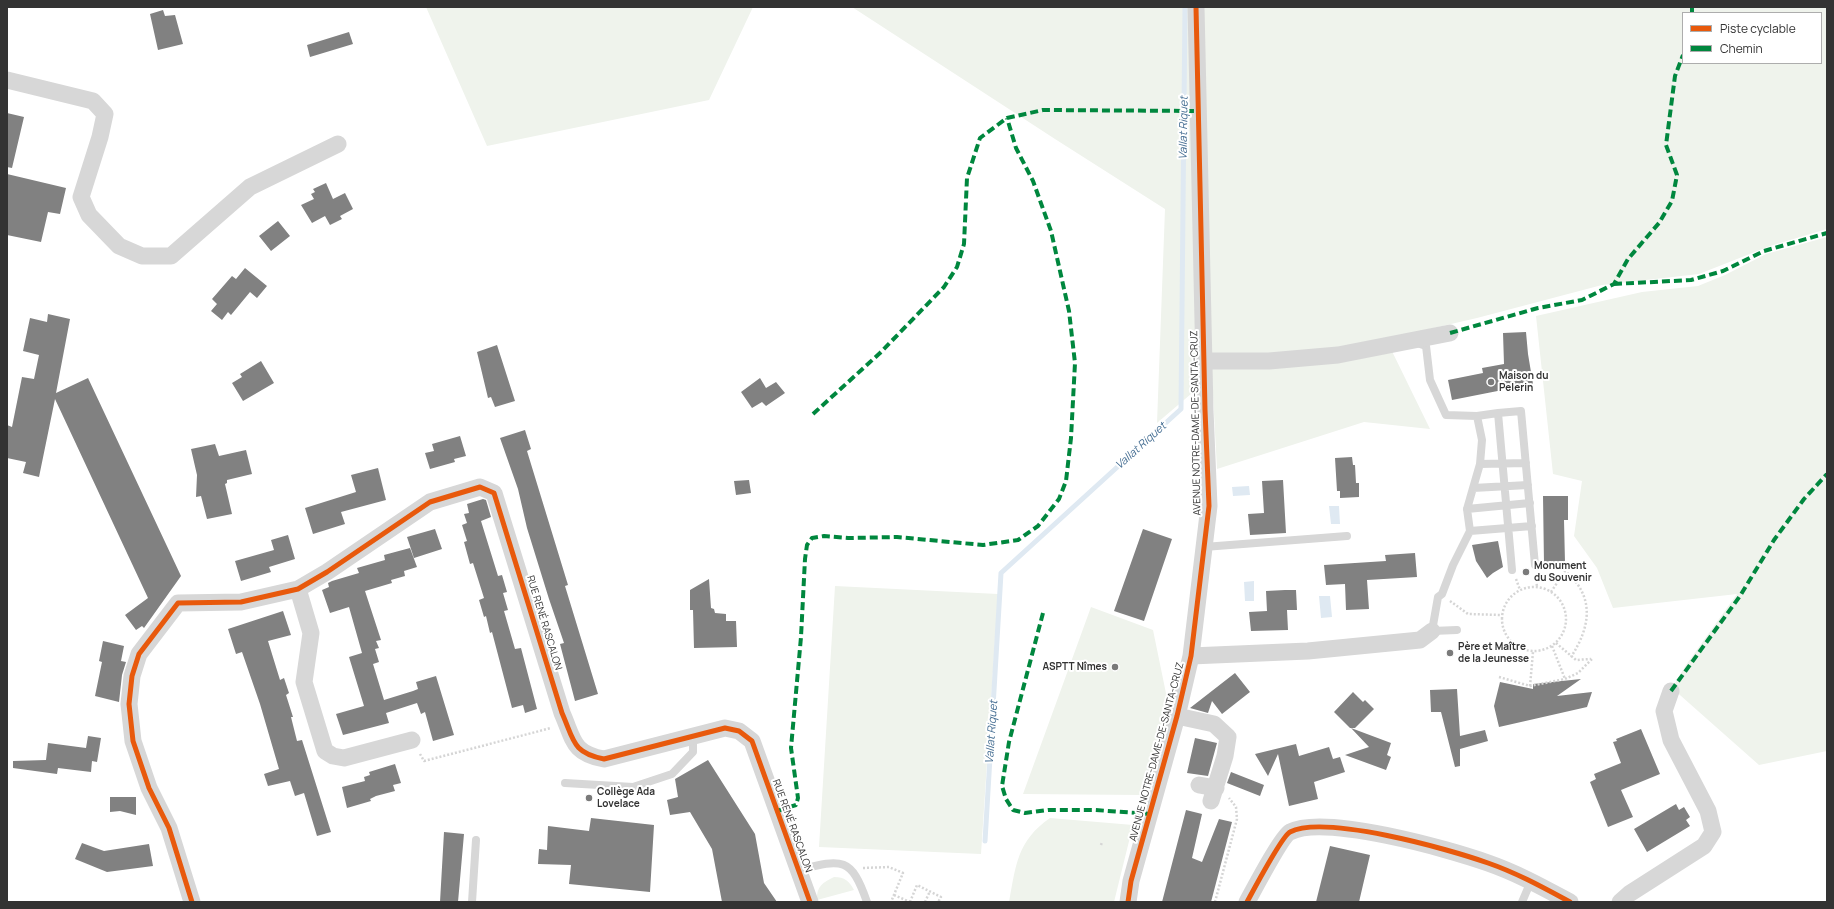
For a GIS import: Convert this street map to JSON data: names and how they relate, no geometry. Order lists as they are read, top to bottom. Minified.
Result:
{"streets":{"street":["AVENUE NOTRE-DAME-DE-SANTA-CRUZ","RUE RENÉ RASCALON"]},"water":["Vallat Riquet"],"places":["Maison du Pelerin","Monument du Souvenir","Père et Maître de la Jeunesse","ASPTT Nîmes","Collège Ada Lovelace"],"legend":["Piste cyclable","Chemin"]}
